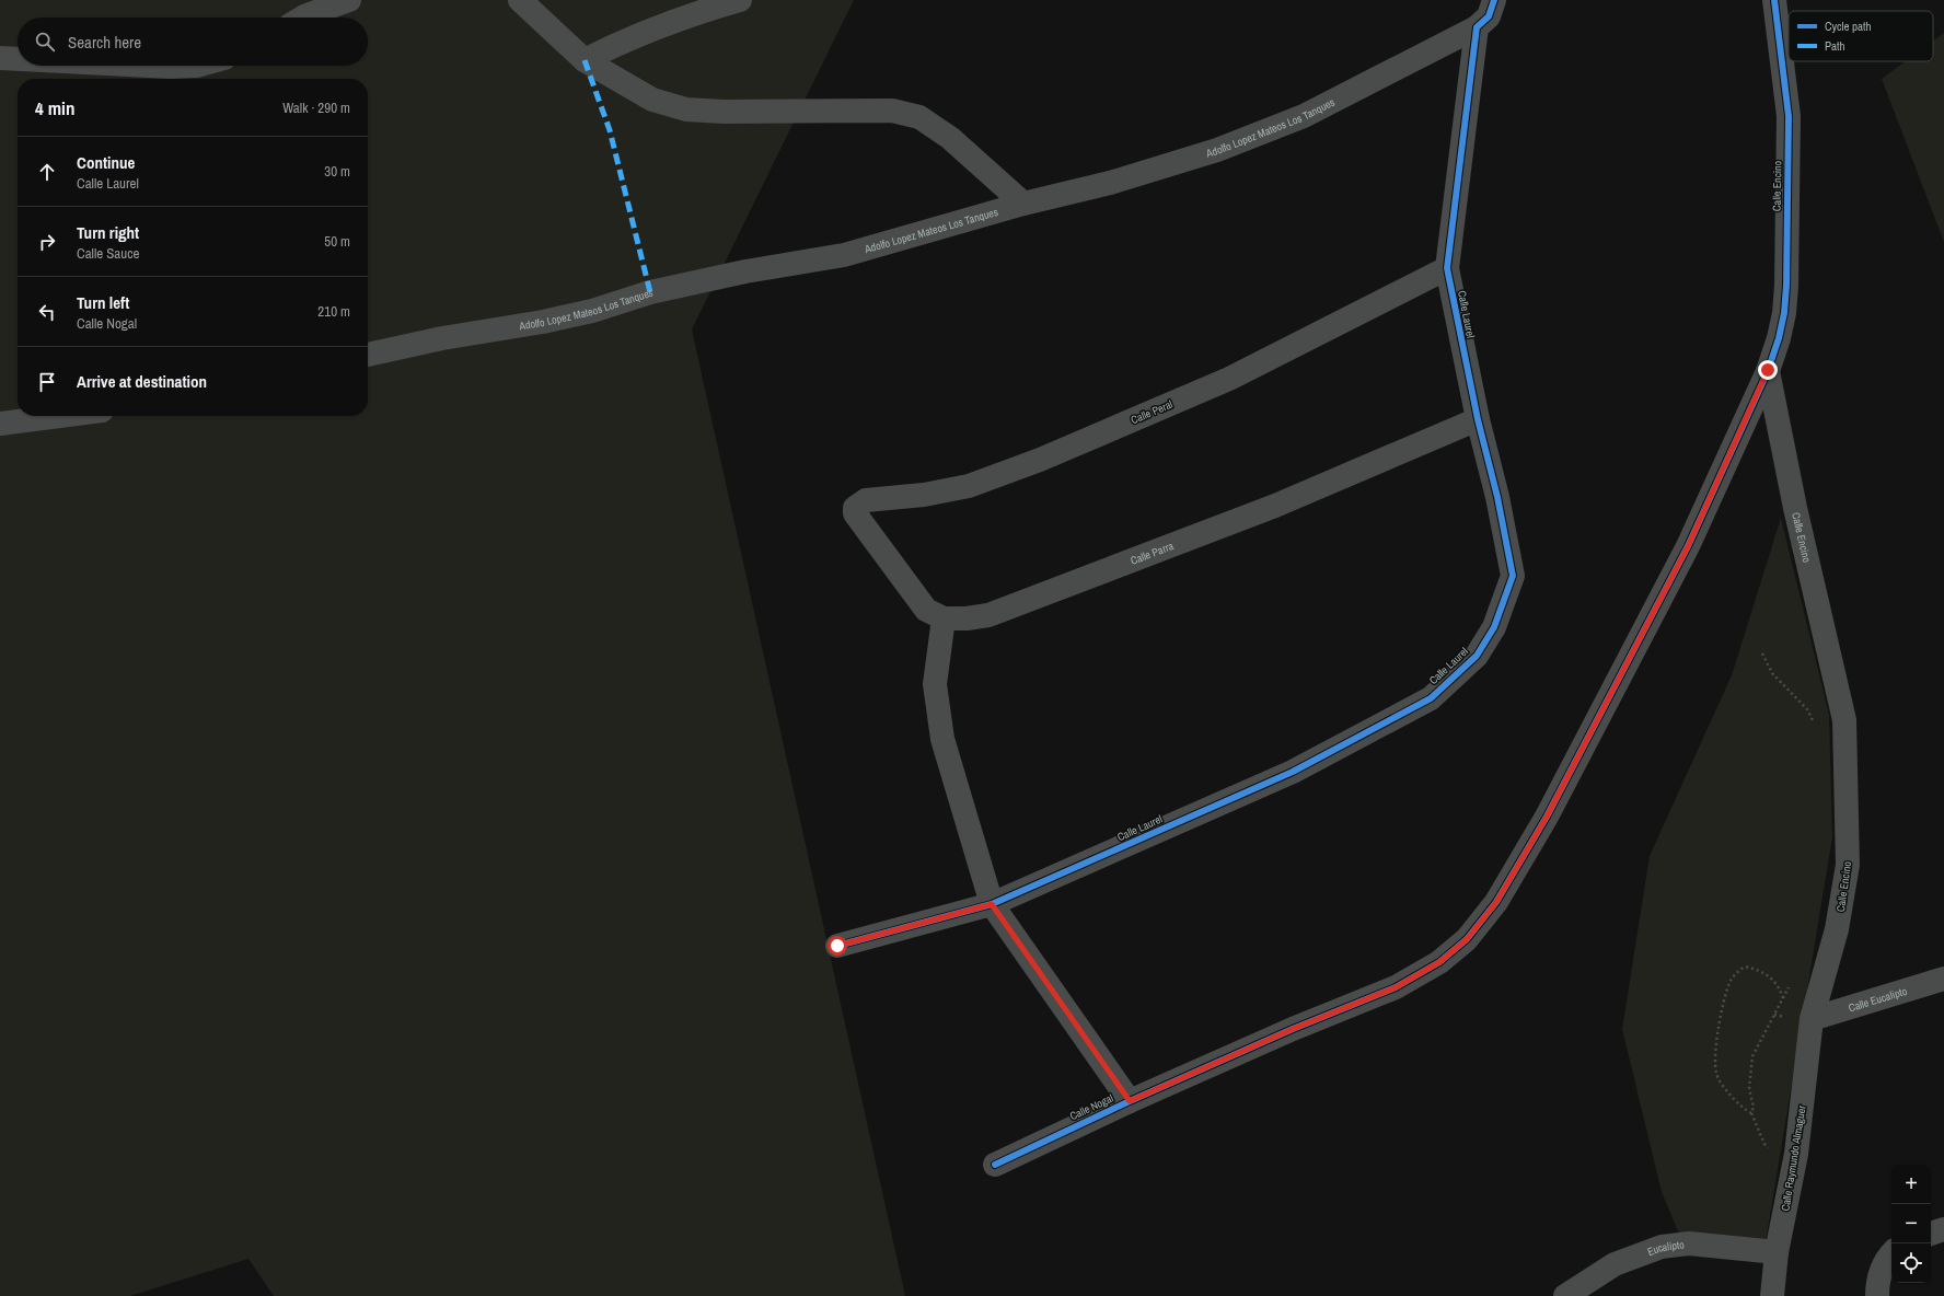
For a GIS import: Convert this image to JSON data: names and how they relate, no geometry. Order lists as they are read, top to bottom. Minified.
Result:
{"streets":{"street":["Adolfo Lopez Mateos Los Tanques","Calle Encino","Calle Laurel","Calle Peral","Calle Parra","Calle Eucalipto","Calle Nogal","Calle Raymundo Almaguer","Eucalipto"]},"crossings":[["Adolfo Lopez Mateos Los Tanques","Calle Laurel"],["Calle Encino","Calle Eucalipto"],["Calle Encino","Calle Nogal"],["Calle Encino","Calle Raymundo Almaguer"],["Calle Laurel","Calle Peral"],["Calle Laurel","Calle Parra"],["Calle Peral","Calle Parra"],["Calle Eucalipto","Calle Raymundo Almaguer"],["Calle Raymundo Almaguer","Eucalipto"]],"legend":["Cycle path","Path"],"page":{"search":"Search here","heading":["4 min","Walk · 290 m"],"list":[["Continue","Calle Laurel","30 m"],["Turn right","Calle Sauce","50 m"],["Turn left","Calle Nogal","210 m"],"Arrive at destination"],"map_buttons":["+","−"]}}
